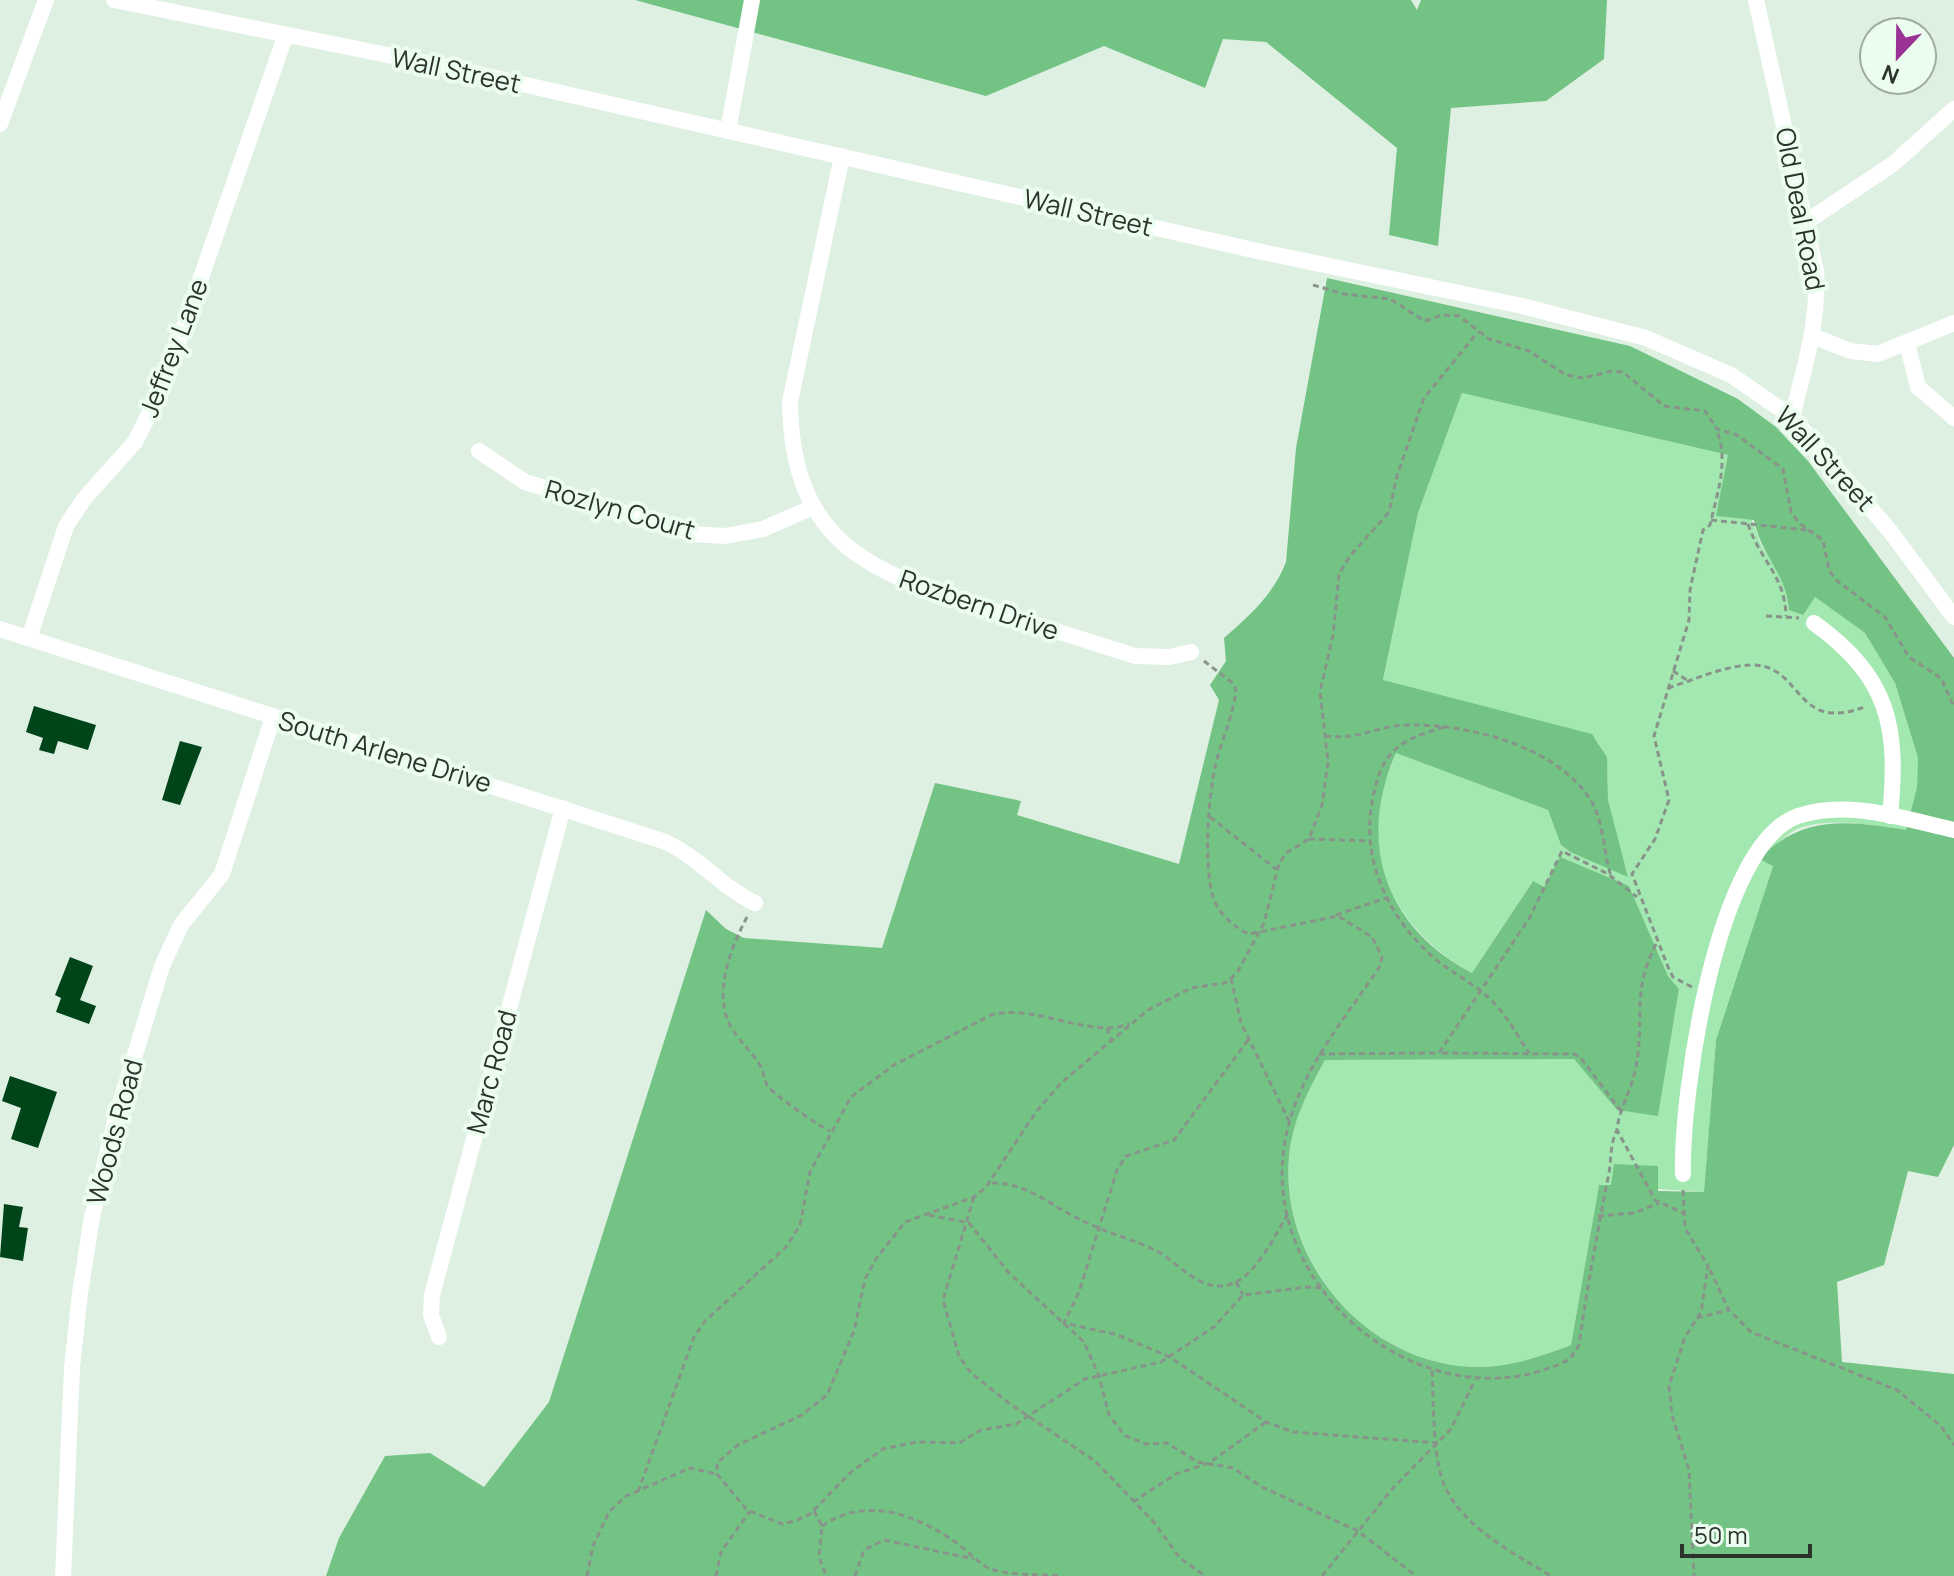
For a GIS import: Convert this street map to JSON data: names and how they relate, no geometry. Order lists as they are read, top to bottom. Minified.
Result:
{"streets":{"street":["Wall Street","Old Deal Road","Jeffrey Lane","Rozlyn Court","Rozbern Drive","South Arlene Drive","Marc Road","Woods Road"]},"crossings":[["Wall Street","Old Deal Road"],["Wall Street","Jeffrey Lane"],["Wall Street","Rozbern Drive"],["Jeffrey Lane","South Arlene Drive"],["Rozlyn Court","Rozbern Drive"],["South Arlene Drive","Marc Road"],["South Arlene Drive","Woods Road"]],"scale_bar":"50 m","north":"bottom"}
